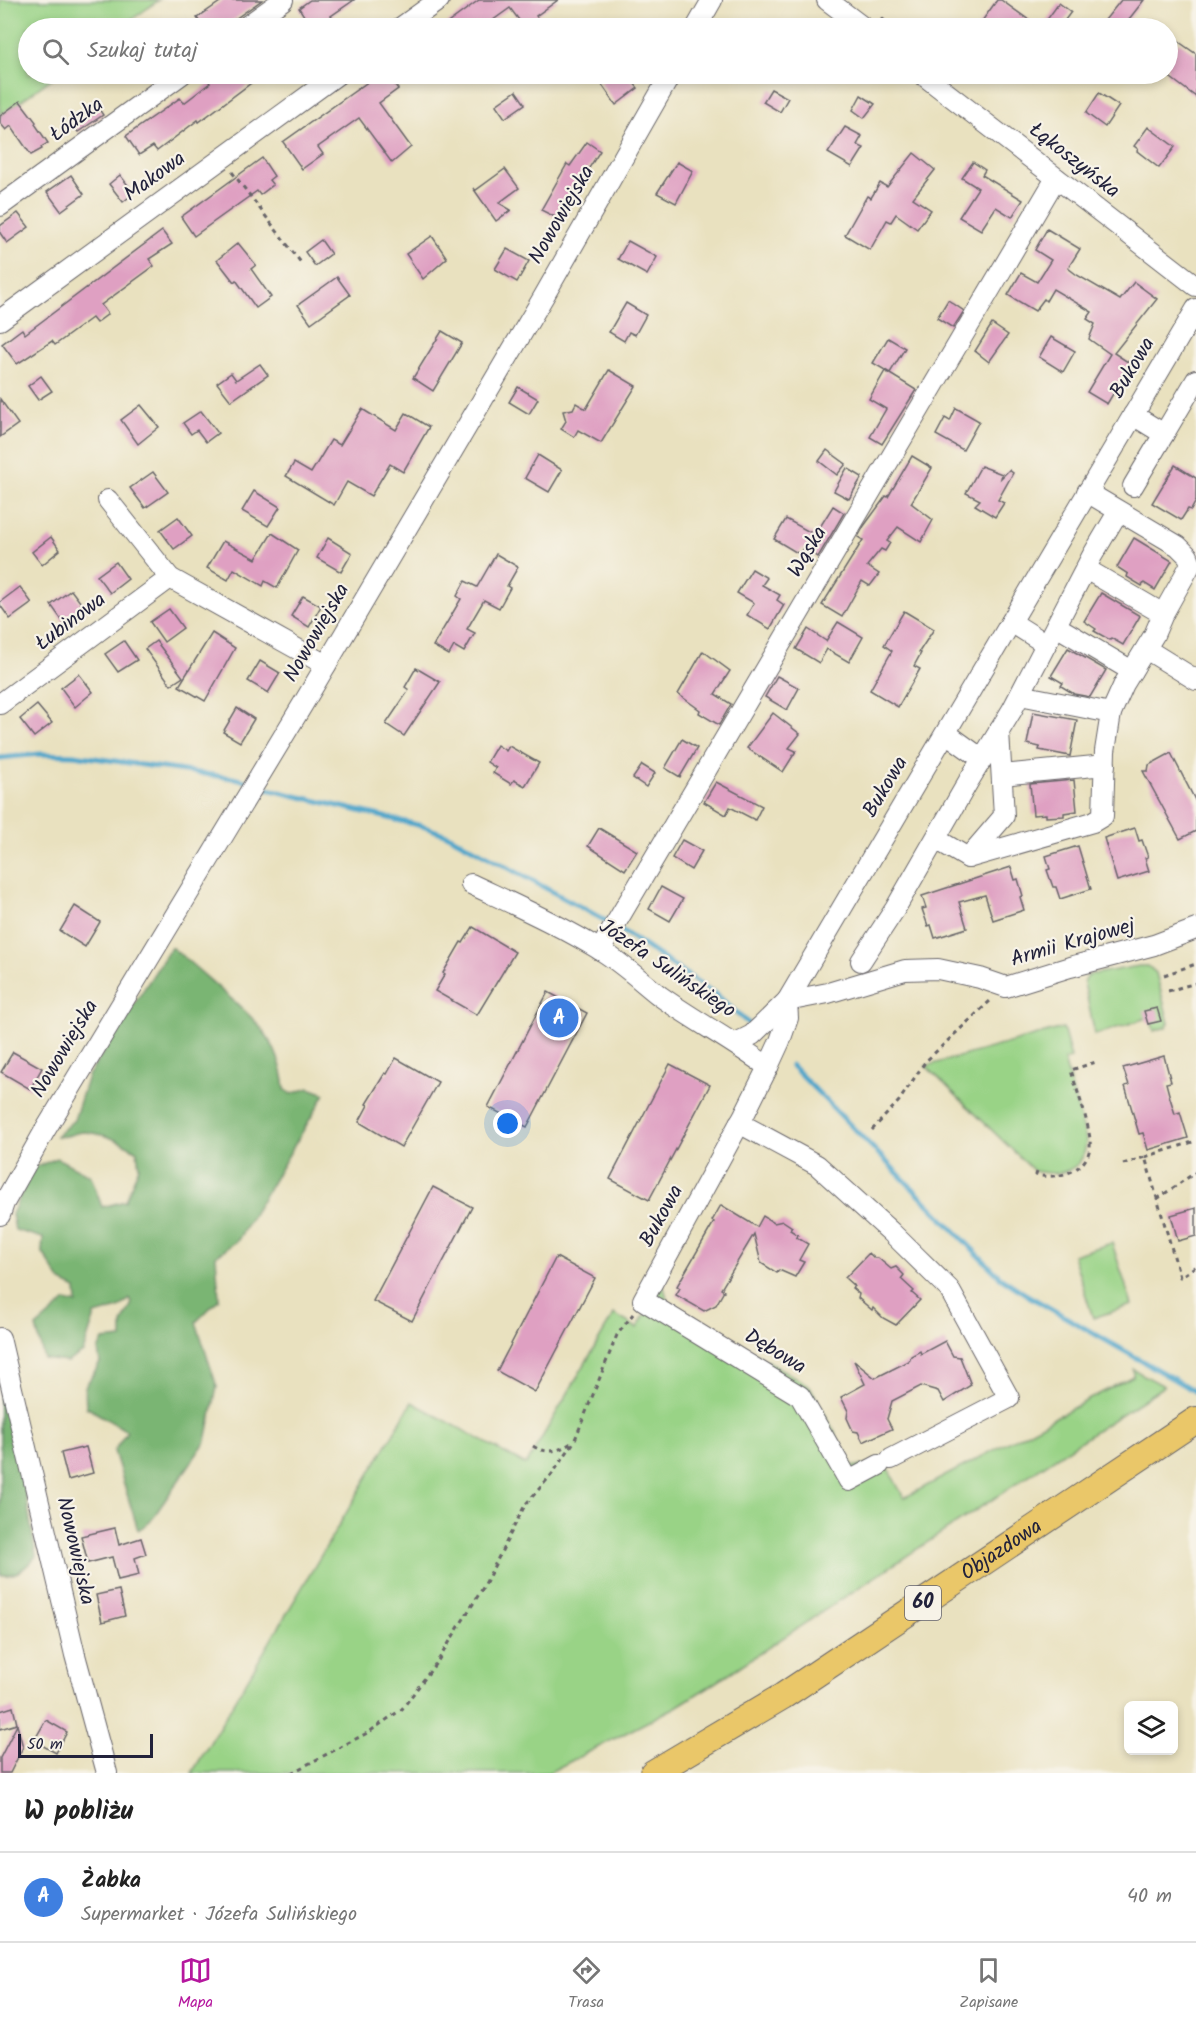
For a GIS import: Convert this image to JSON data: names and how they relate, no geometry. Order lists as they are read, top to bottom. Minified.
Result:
{"streets":{"main road":["Objazdowa","60"],"street":["Łódzka","Łąkoszyńska","Makowa","Nowowiejska","Bukowa","Wąska","Łubinowa","Armii Krajowej","Józefa Sulińskiego","Dębowa"]},"crossings":[["Łąkoszyńska","Wąska"],["Bukowa","Armii Krajowej"],["Bukowa","Józefa Sulińskiego"],["Bukowa","Dębowa"],["Wąska","Józefa Sulińskiego"]],"scale_bar":"50 m","page":{"search":"Szukaj tutaj","pins":"A","scale":"50 m","heading":"W pobliżu","list":[{"mark":"A","name":"Żabka","note":"Supermarket · Józefa Sulińskiego","value":"40 m"}],"nav":["Mapa","Trasa","Zapisane"]}}
